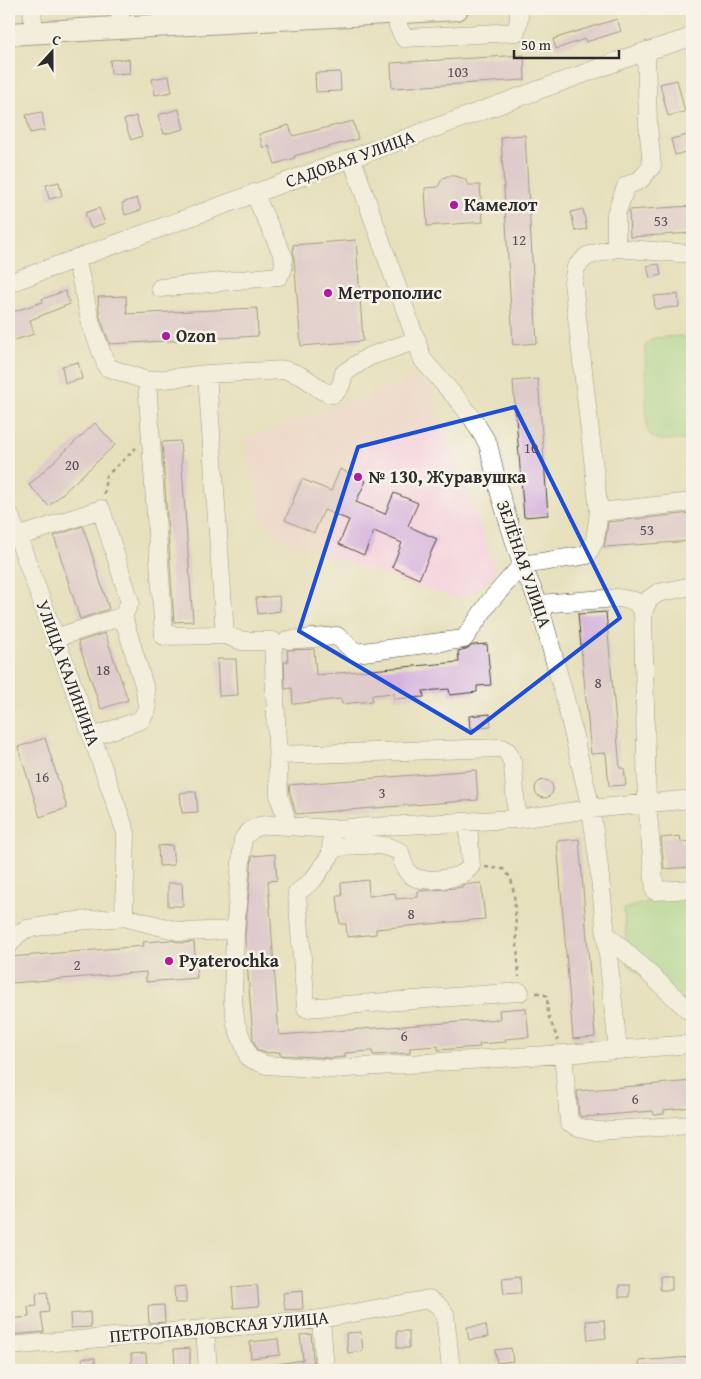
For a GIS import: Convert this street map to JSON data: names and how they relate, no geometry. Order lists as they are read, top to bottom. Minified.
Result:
{"streets":{"street":["САДОВАЯ УЛИЦА","ЗЕЛЁНАЯ УЛИЦА","УЛИЦА КАЛИНИНА","ПЕТРОПАВЛОВСКАЯ УЛИЦА"]},"crossings":[["САДОВАЯ УЛИЦА","ЗЕЛЁНАЯ УЛИЦА"]],"places":["Камелот","Метрополис","Ozon","№ 130, Журавушка","Pyaterochka"],"house_numbers":["103","53","12","10","20","53","18","8","16","3","8","2","6","6"],"scale_bar":"50 m","north":"top"}
